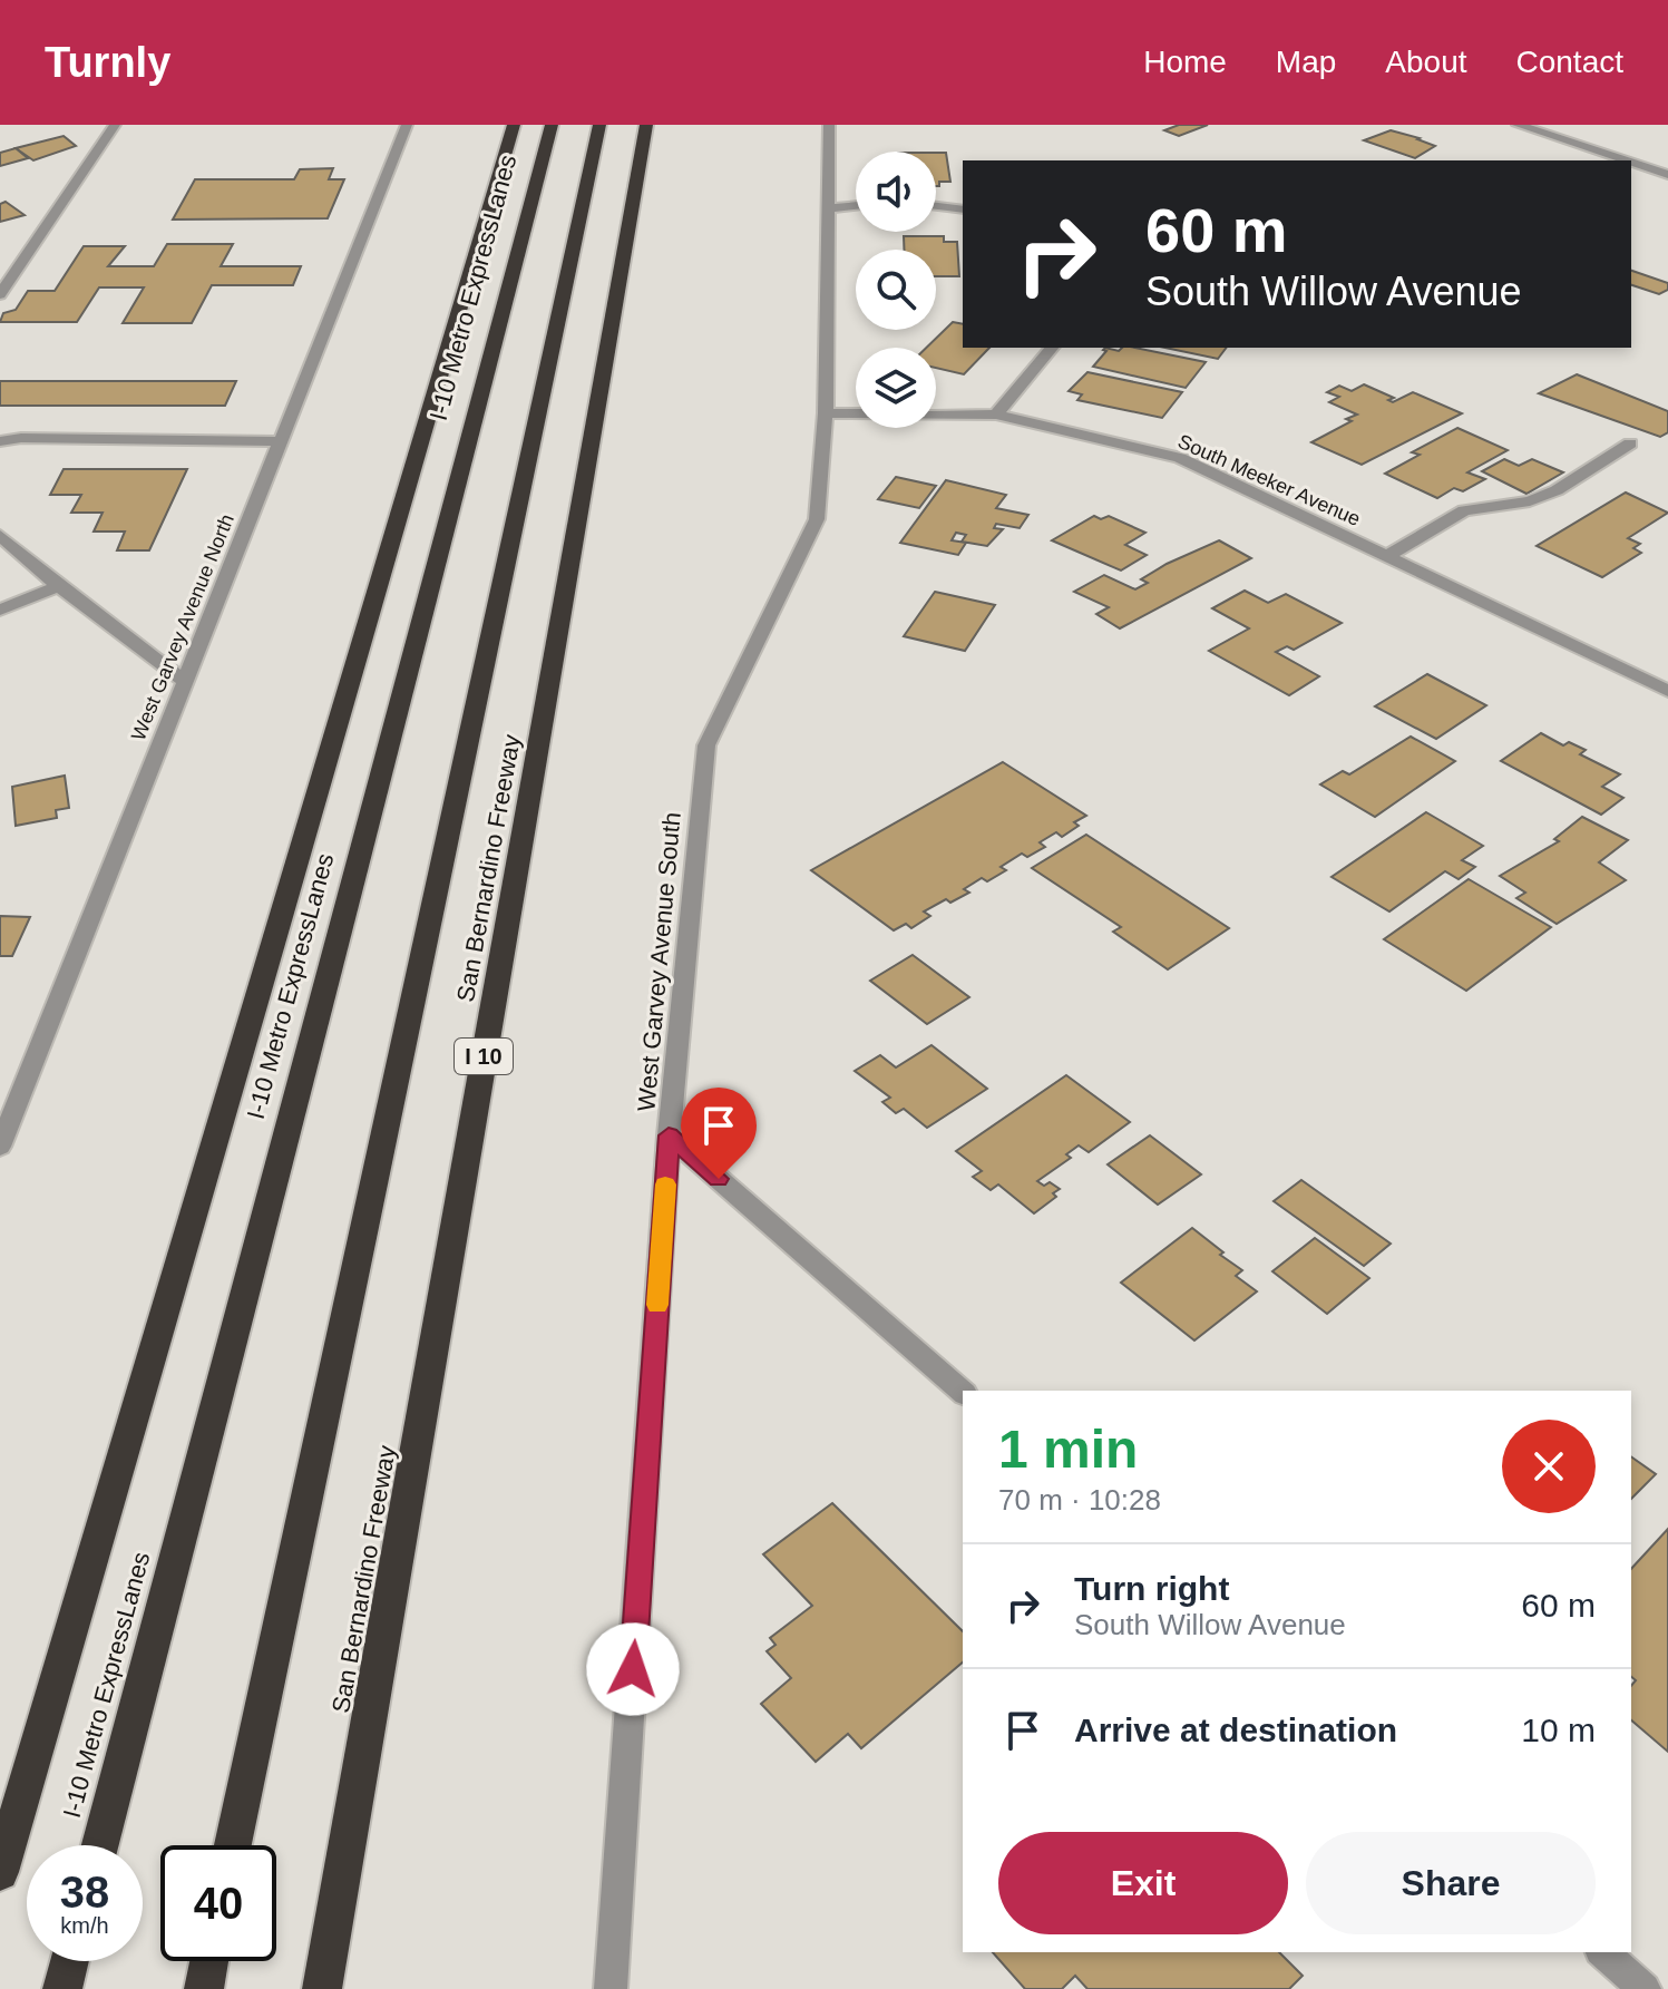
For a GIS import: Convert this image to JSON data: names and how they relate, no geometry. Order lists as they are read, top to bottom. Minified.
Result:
{"streets":{"highway":["I-10 Metro ExpressLanes","San Bernardino Freeway","I 10"],"street":["South Meeker Avenue","West Garvey Avenue North","West Garvey Avenue South"]},"crossings":[["South Meeker Avenue","West Garvey Avenue South"]],"page":{"header":"Turnly","nav":["Home","Map","About","Contact"],"turn":["60 m","South Willow Avenue"],"heading":["1 min","70 m · 10:28"],"list":[{"name":"Turn right","note":"South Willow Avenue","value":"60 m"},{"name":"Arrive at destination","value":"10 m"}],"buttons":["Exit","Share"],"speed":"38 km/h","limit":"40"}}
